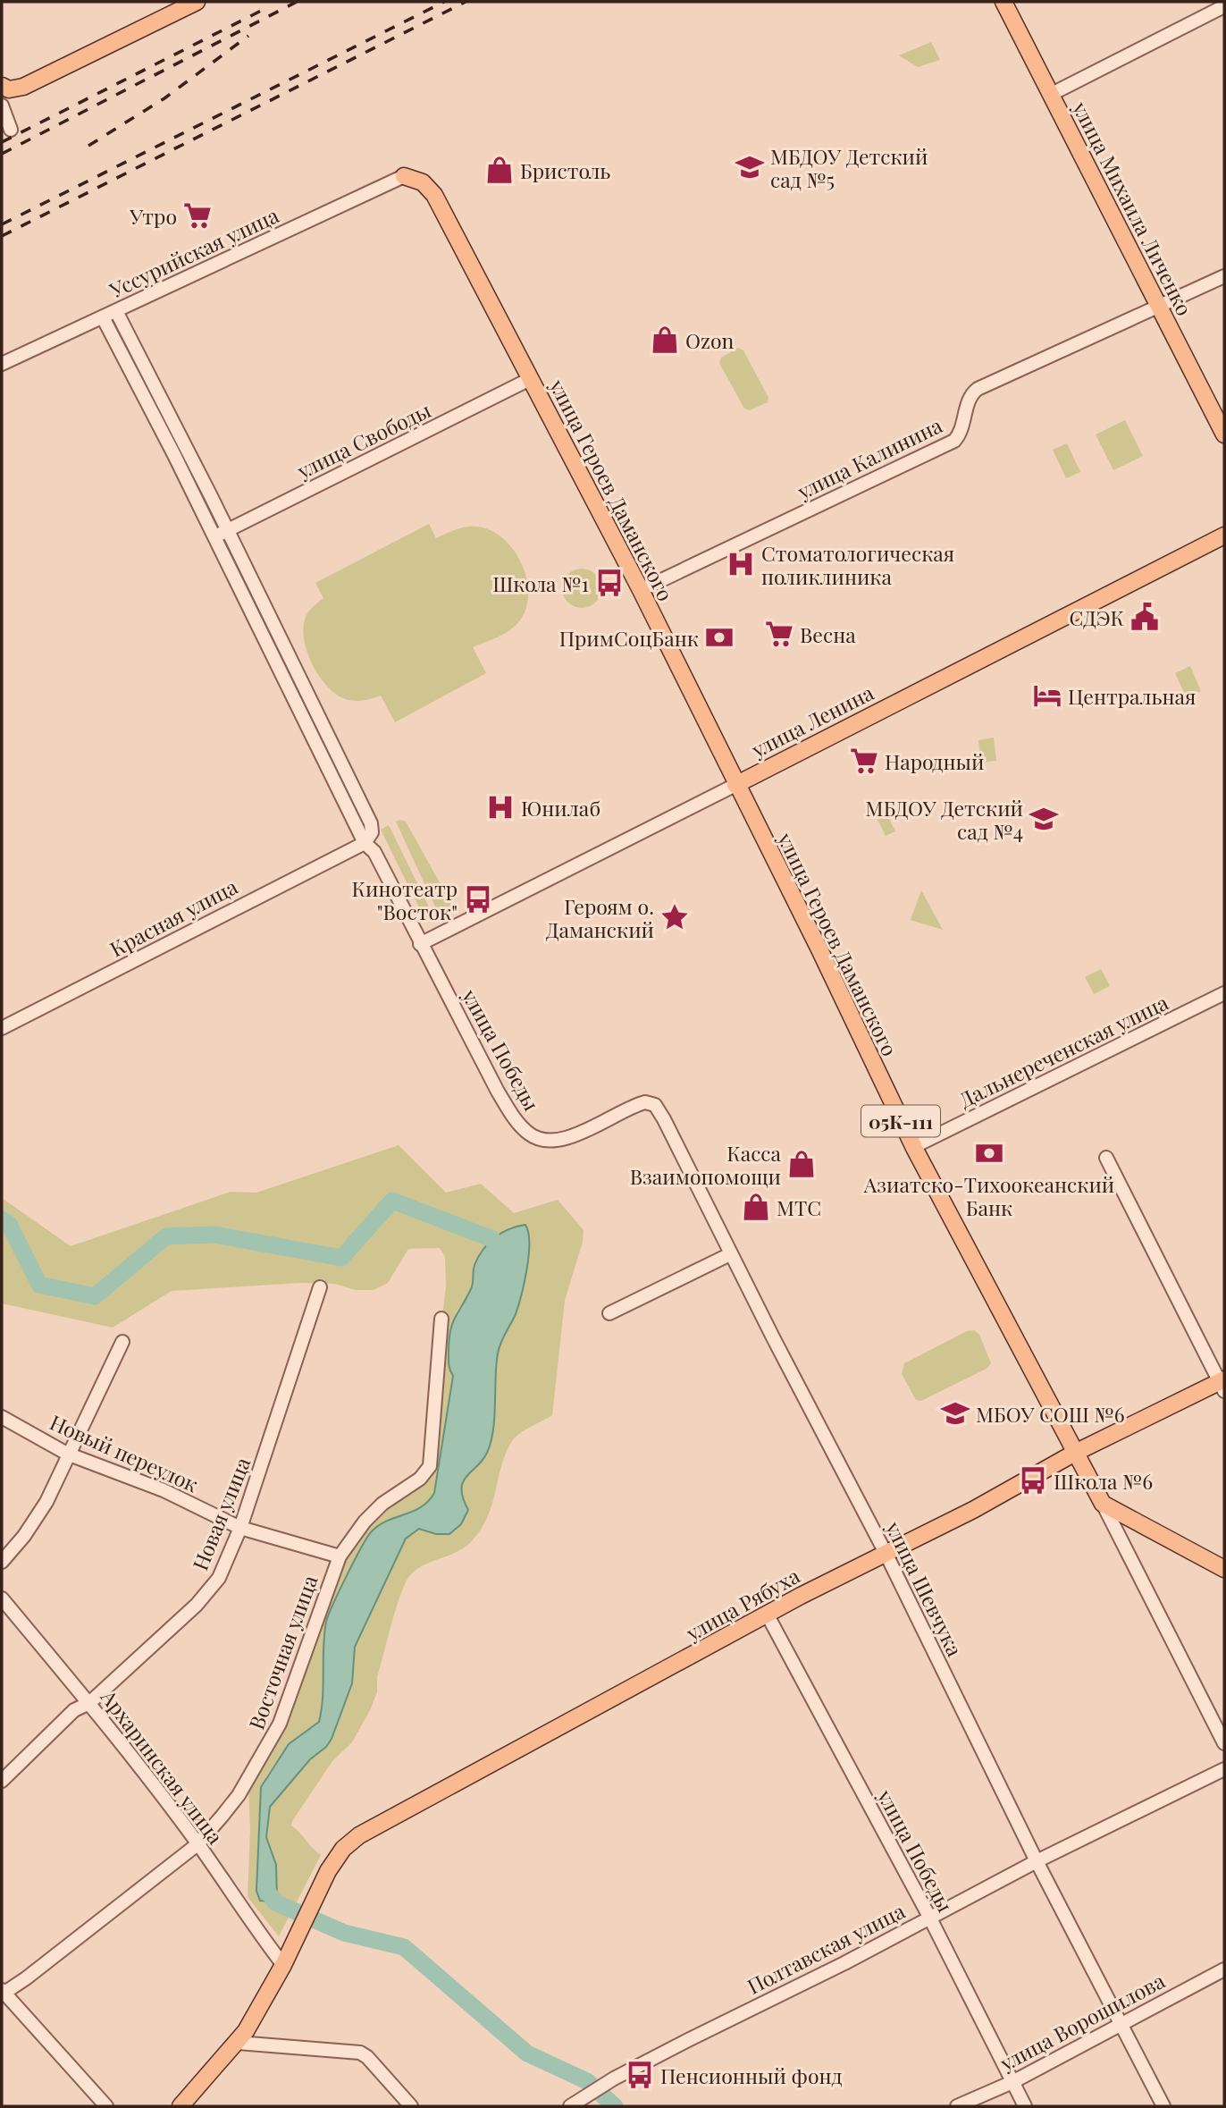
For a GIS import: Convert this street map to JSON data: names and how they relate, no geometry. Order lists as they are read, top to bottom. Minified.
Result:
{"streets":{"main road":["улица Михаила Личенко","улица Героев Даманского","улица Ленина","05К-111","улица Рябуха"],"street":["Уссурийская улица","улица Свободы","улица Калинина","Красная улица","улица Победы","Дальнереченская улица","Новый переулок","Новая улица","улица Шевчука","Восточная улица","Архаринская улица","Полтавская улица","улица Ворошилова"]},"crossings":[["улица Михаила Личенко","улица Калинина"],["Уссурийская улица","улица Героев Даманского"],["Уссурийская улица","улица Победы"],["улица Свободы","улица Героев Даманского"],["улица Свободы","улица Победы"],["улица Калинина","улица Героев Даманского"],["улица Героев Даманского","улица Ленина"],["улица Героев Даманского","улица Рябуха"],["улица Ленина","улица Победы"],["Красная улица","улица Победы"],["улица Победы","улица Шевчука"],["улица Победы","улица Рябуха"],["улица Победы","Полтавская улица"],["улица Победы","улица Ворошилова"],["Новый переулок","Новая улица"],["Новый переулок","Восточная улица"],["Новая улица","Архаринская улица"],["улица Шевчука","улица Рябуха"],["улица Шевчука","Полтавская улица"],["улица Шевчука","улица Ворошилова"],["улица Рябуха","Архаринская улица"],["Восточная улица","Архаринская улица"]],"places":{"school or university":["МБДОУ Детский сад №5","МБДОУ Детский сад №4","МБОУ СОШ №6"],"shop":["Бристоль","Ozon","Касса Взаимопомощи","МТС"],"supermarket":["Утро","Весна","Народный"],"hospital":["Стоматологическая поликлиника","Юнилаб"],"bus stop":["Школа №1","Кинотеатр \"Восток\"","Школа №6","Пенсионный фонд"],"public building":["СДЭК"],"bank":["ПримСоцБанк","Азиатско-Тихоокеанский Банк"],"hotel":["Центральная"],"place":["Героям о. Даманский"]}}
